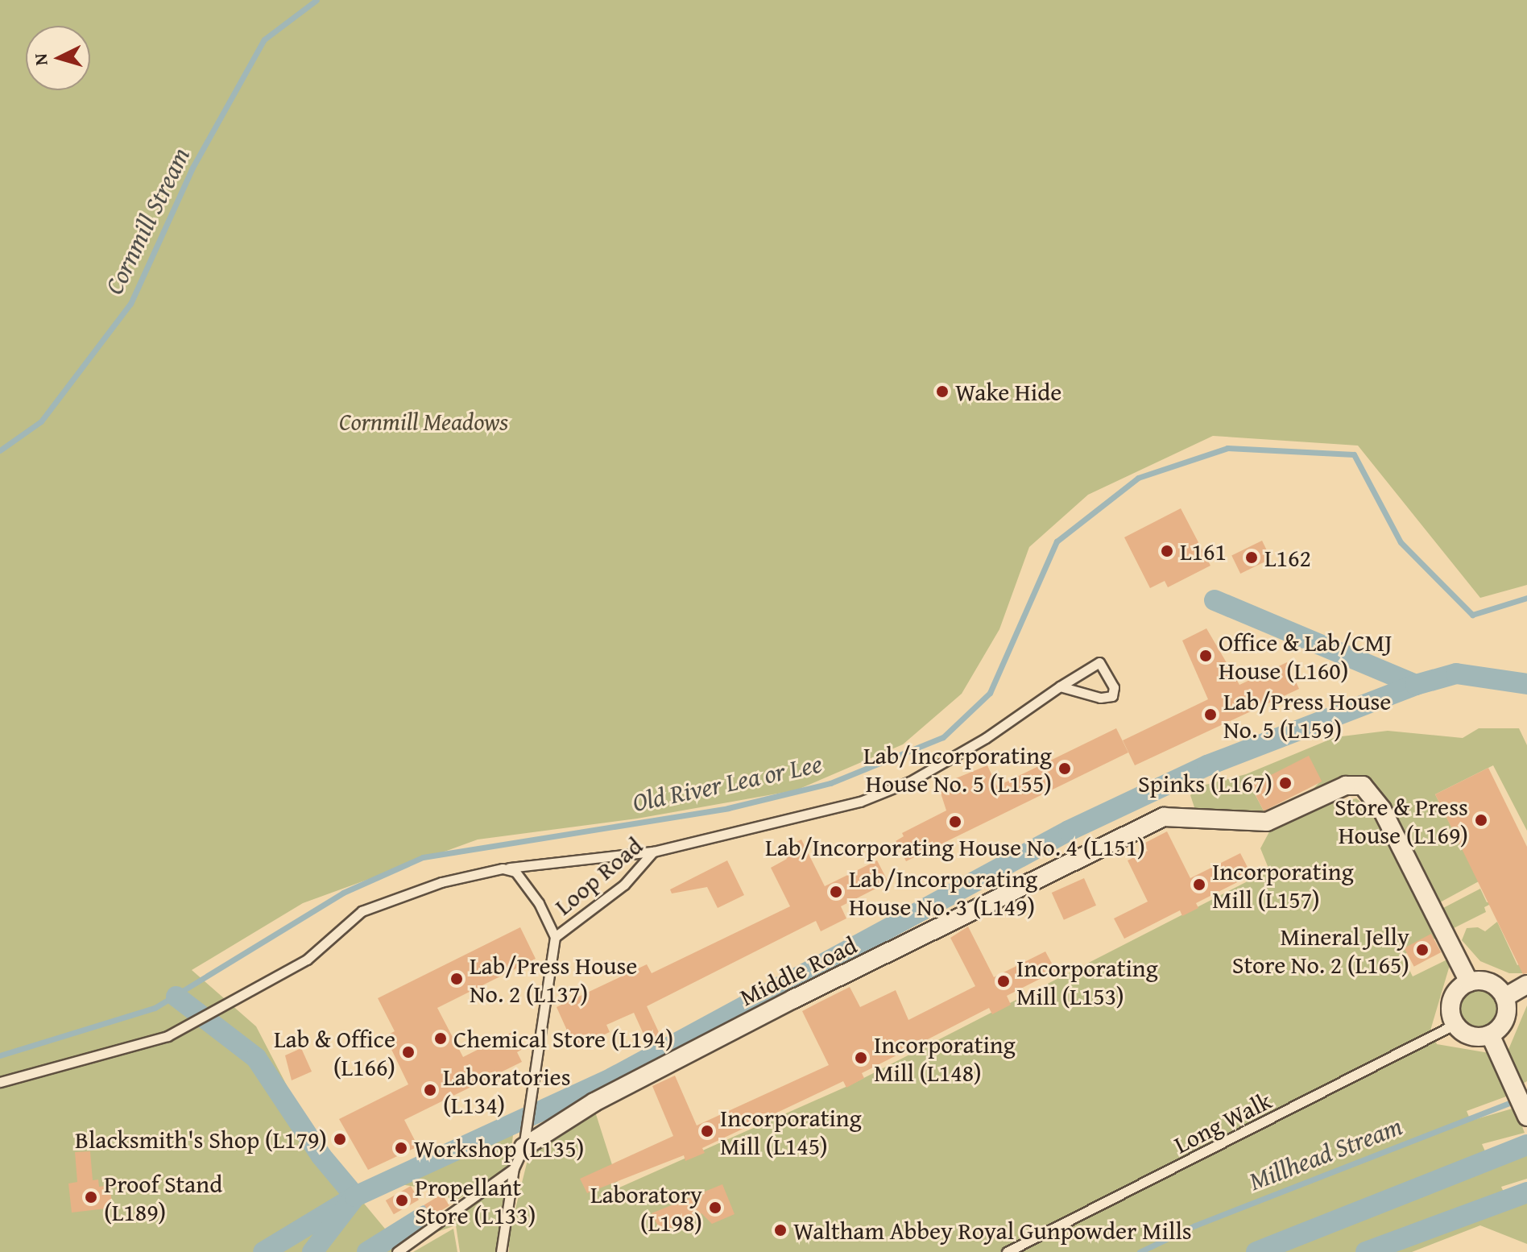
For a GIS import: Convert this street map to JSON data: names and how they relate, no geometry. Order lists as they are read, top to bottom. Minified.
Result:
{"streets":{"street":["Middle Road"],"lane":["Loop Road","Long Walk"]},"crossings":[["Loop Road","Middle Road"],["Middle Road","Long Walk"]],"water":["Cornmill Stream","Old River Lea or Lee","Millhead Stream"],"parks":["Cornmill Meadows"],"places":["Wake Hide","L161","L162","Office & Lab/CMJ House (L160)","Lab/Press House No. 5 (L159)","Lab/Incorporating House No. 5 (L155)","Spinks (L167)","Store & Press House (L169)","Lab/Incorporating House No. 4 (L151)","Incorporating Mill (L157)","Lab/Incorporating House No. 3 (L149)","Mineral Jelly Store No. 2 (L165)","Lab/Press House No. 2 (L137)","Incorporating Mill (L153)","Chemical Store (L194)","Lab & Office (L166)","Incorporating Mill (L148)","Laboratories (L134)","Incorporating Mill (L145)","Blacksmith's Shop (L179)","Workshop (L135)","Proof Stand (L189)","Propellant Store (L133)","Laboratory (L198)","Waltham Abbey Royal Gunpowder Mills"],"north":"left"}
